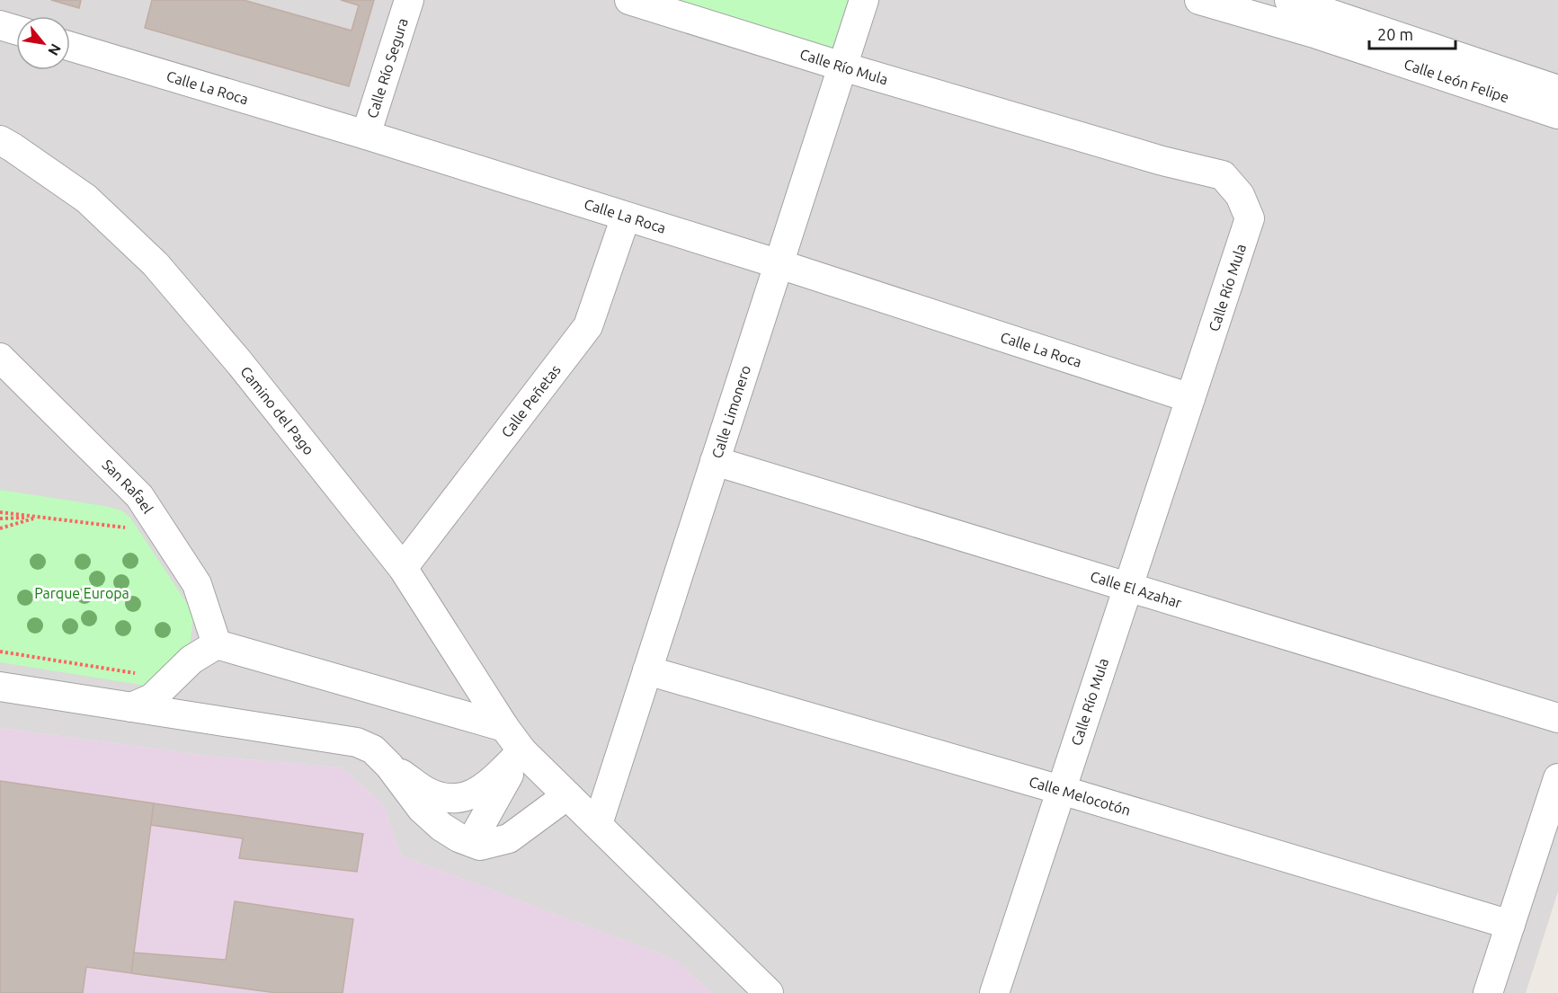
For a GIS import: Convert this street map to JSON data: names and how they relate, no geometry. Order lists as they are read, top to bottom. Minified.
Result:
{"streets":{"street":["Calle Río Segura","Calle Río Mula","Calle León Felipe","Calle La Roca","Calle Peñetas","Camino del Pago","Calle Limonero","San Rafael","Calle El Azahar","Calle Melocotón"]},"crossings":[["Calle Río Segura","Calle La Roca"],["Calle Río Mula","Calle La Roca"],["Calle Río Mula","Calle Limonero"],["Calle Río Mula","Calle El Azahar"],["Calle Río Mula","Calle Melocotón"],["Calle La Roca","Calle Peñetas"],["Calle La Roca","Calle Limonero"],["Calle Peñetas","Camino del Pago"],["Camino del Pago","Calle Limonero"],["Calle Limonero","Calle El Azahar"],["Calle Limonero","Calle Melocotón"]],"parks":["Parque Europa"],"scale_bar":"20 m","north":"bottom right"}
